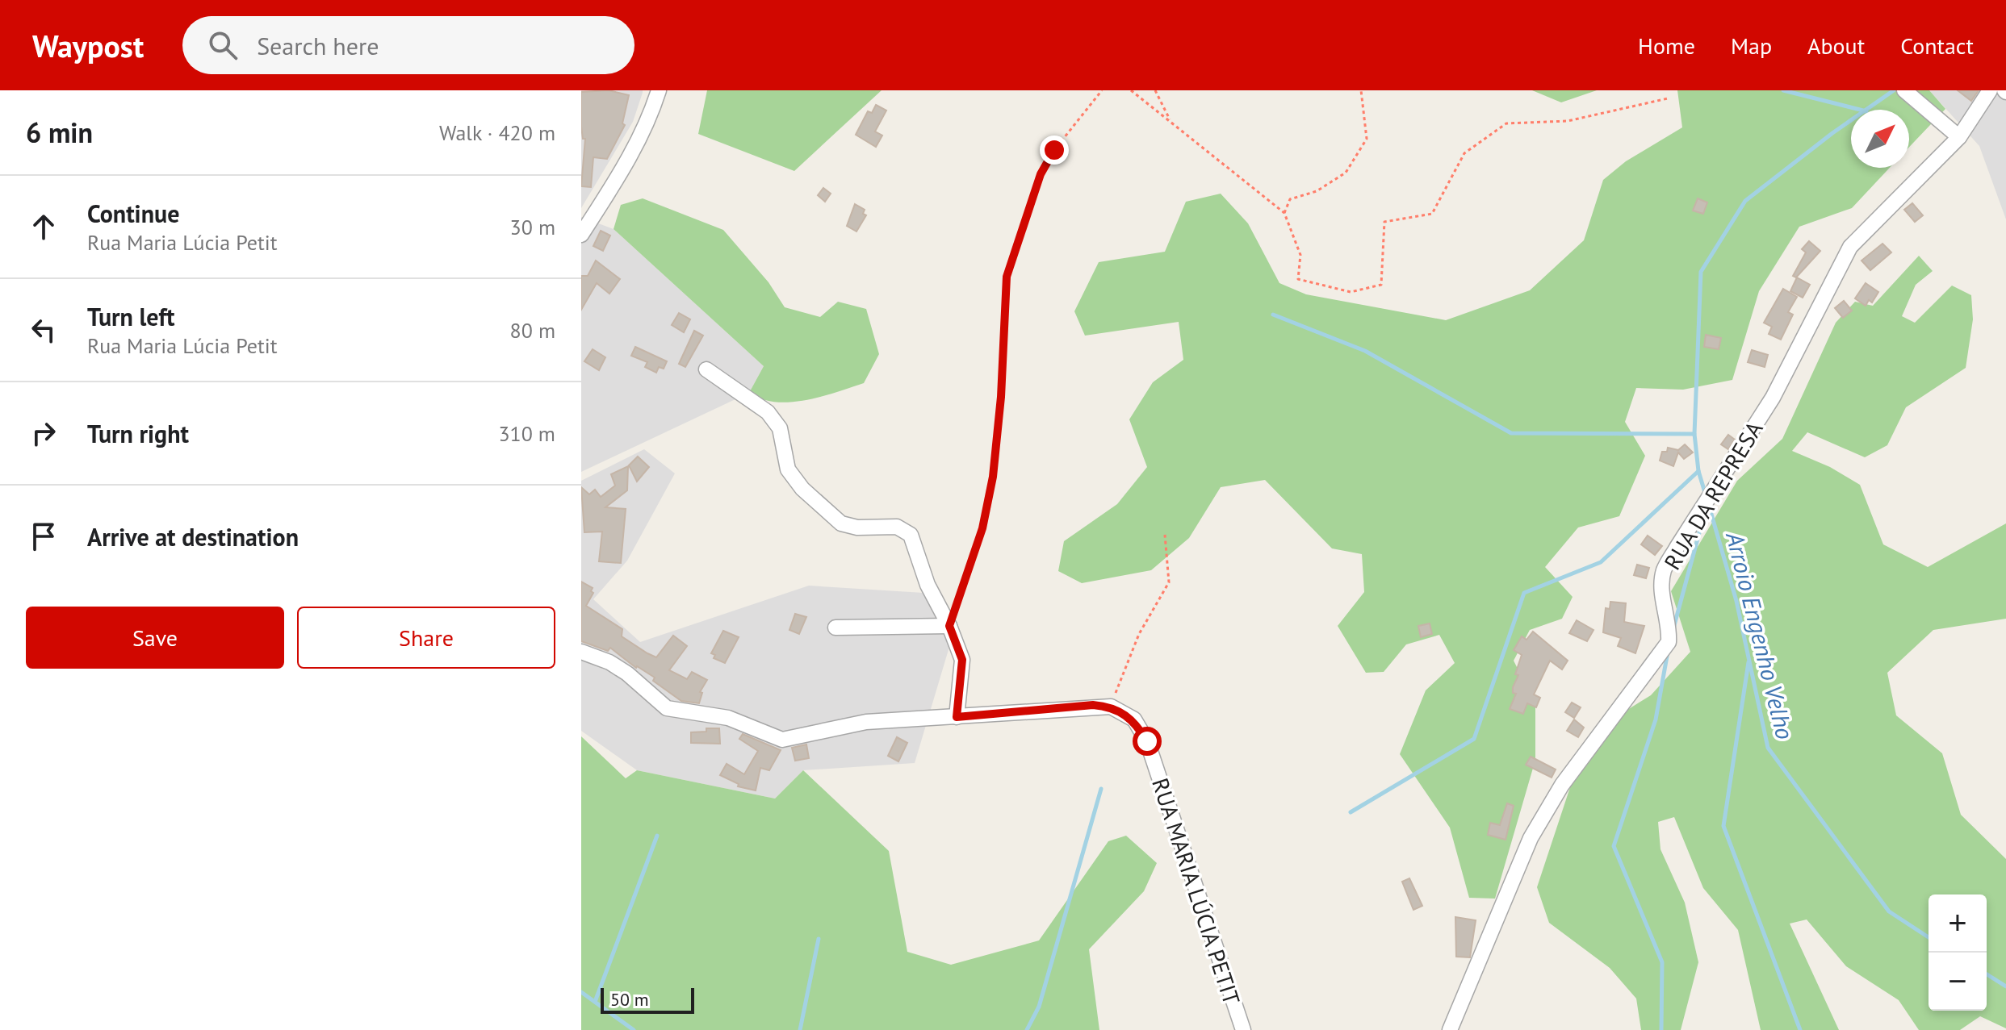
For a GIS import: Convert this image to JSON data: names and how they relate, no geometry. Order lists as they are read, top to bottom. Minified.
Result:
{"streets":{"street":["RUA DA REPRESA","RUA MARIA LÚCIA PETIT"]},"water":["Arroio Engenho Velho"],"scale_bar":"50 m","north":"top right","page":{"header":"Waypost","search":"Search here","nav":["Home","Map","About","Contact"],"heading":["6 min","Walk · 420 m"],"list":[["Continue","Rua Maria Lúcia Petit","30 m"],["Turn left","Rua Maria Lúcia Petit","80 m"],["Turn right","310 m"],"Arrive at destination"],"buttons":["Save","Share"],"map_buttons":["+","−"],"scale":"50 m"}}
